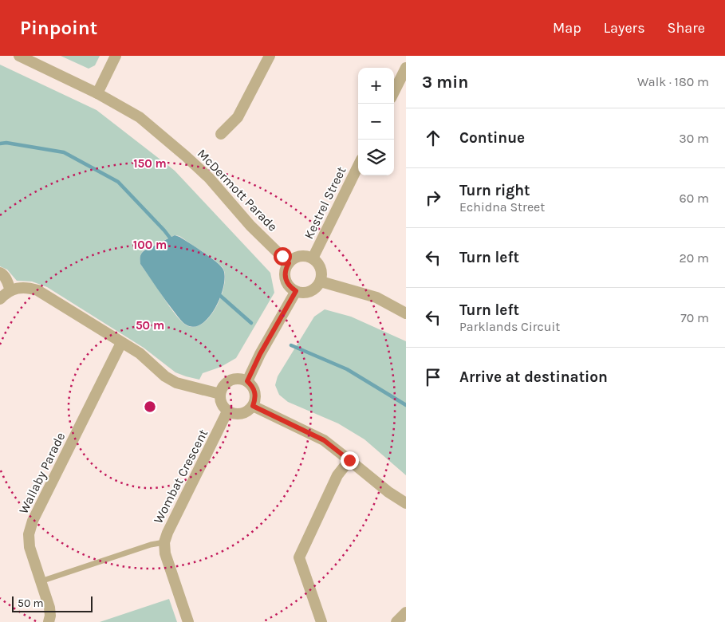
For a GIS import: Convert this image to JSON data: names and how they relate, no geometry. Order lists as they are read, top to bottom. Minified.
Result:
{"streets":{"street":["McDermott Parade","Kestrel Street","Wallaby Parade","Wombat Crescent"]},"crossings":[["McDermott Parade","Kestrel Street"]],"scale_bar":"50 m","page":{"header":"Pinpoint","nav":["Map","Layers","Share"],"heading":["3 min","Walk · 180 m"],"map_buttons":["+","−"],"list":[["Continue","30 m"],["Turn right","Echidna Street","60 m"],["Turn left","20 m"],["Turn left","Parklands Circuit","70 m"],"Arrive at destination"],"scale":"50 m"},"rings":["150 m","100 m","50 m"]}
